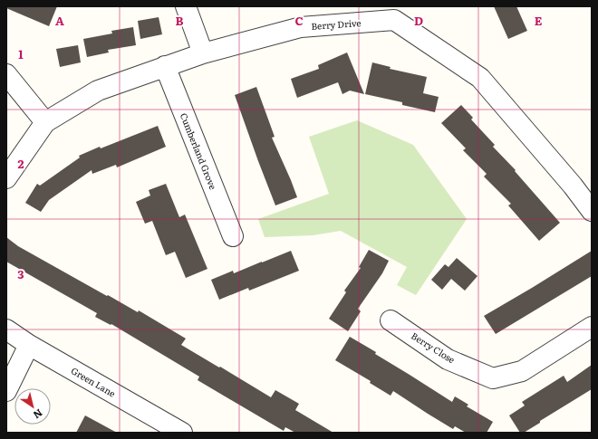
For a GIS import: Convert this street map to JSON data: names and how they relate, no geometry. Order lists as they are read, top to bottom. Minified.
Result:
{"streets":{"street":["Berry Drive","Cumberland Grove","Berry Close","Green Lane"]},"crossings":[["Berry Drive","Cumberland Grove"]],"north":"bottom right","grid":{"columns":["A","B","C","D","E"],"rows":["1","2","3"]}}
